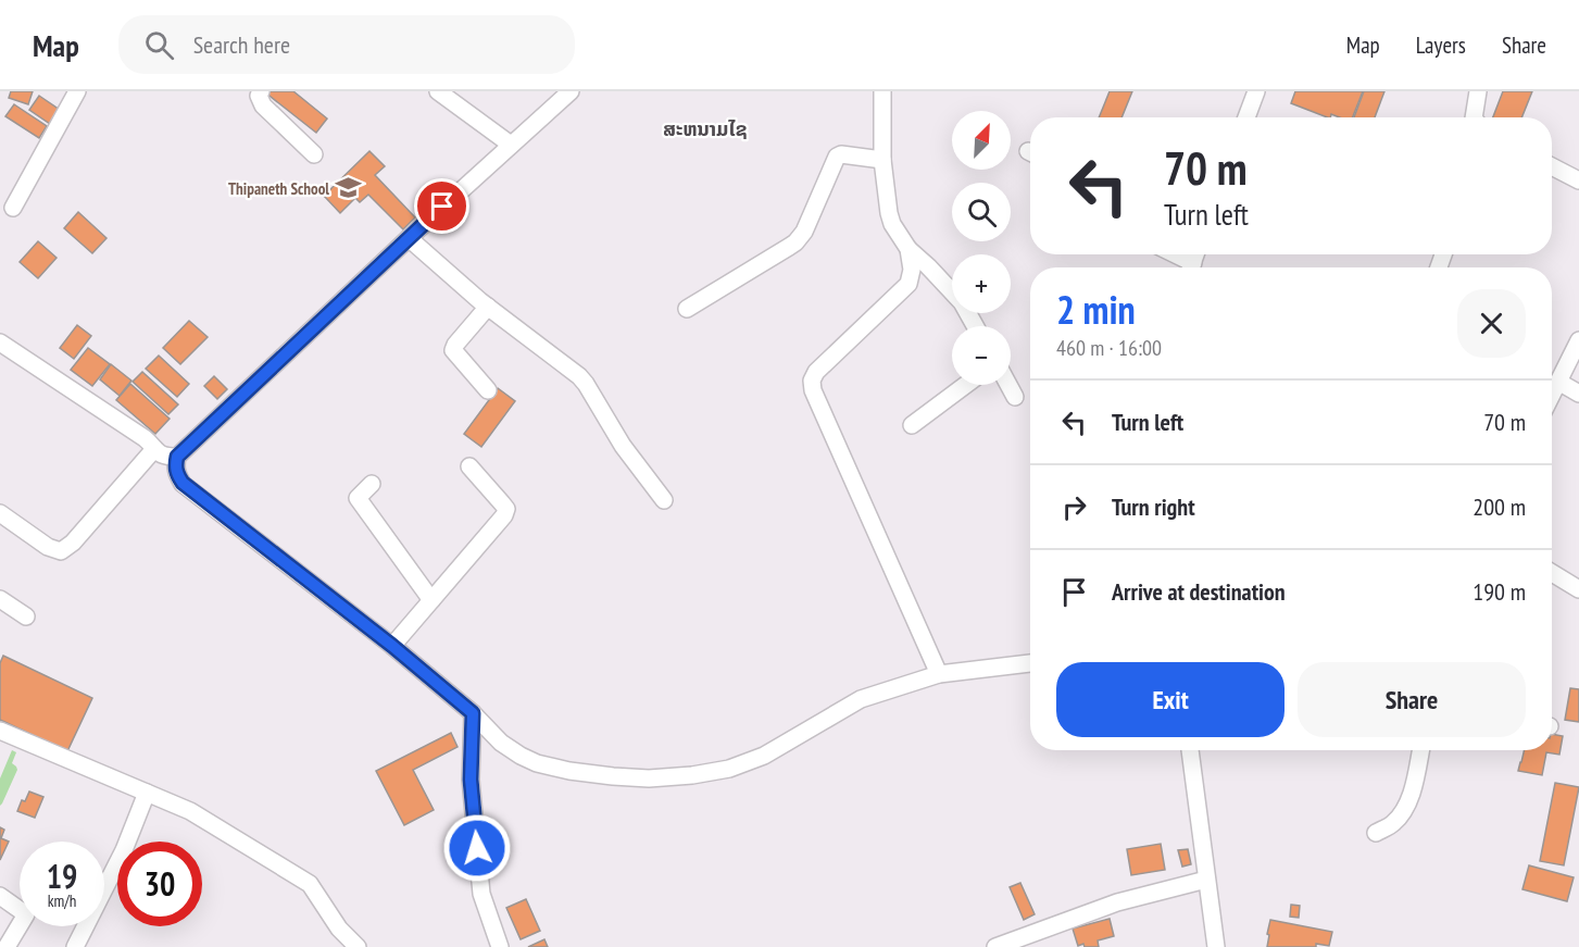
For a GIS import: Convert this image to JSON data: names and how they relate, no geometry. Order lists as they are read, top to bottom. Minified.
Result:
{"districts":["ສະຫນາມໄຊ"],"places":{"school or university":["Thipaneth School"]},"north":"top right","page":{"header":"Map","search":"Search here","nav":["Map","Layers","Share"],"map_buttons":["+","−"],"turn":["70 m","Turn left"],"heading":["2 min","460 m · 16:00"],"list":[{"name":"Turn left","value":"70 m"},{"name":"Turn right","value":"200 m"},{"name":"Arrive at destination","value":"190 m"}],"buttons":["Exit","Share"],"speed":"19 km/h","limit":"30"}}
